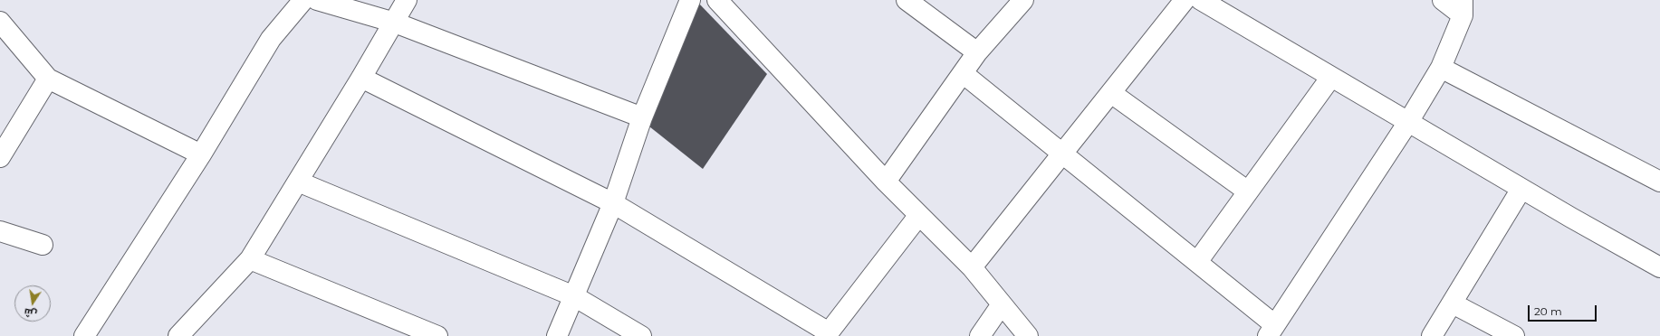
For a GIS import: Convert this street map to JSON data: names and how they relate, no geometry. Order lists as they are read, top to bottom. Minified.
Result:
{"scale_bar":"20 m","north":"bottom"}
